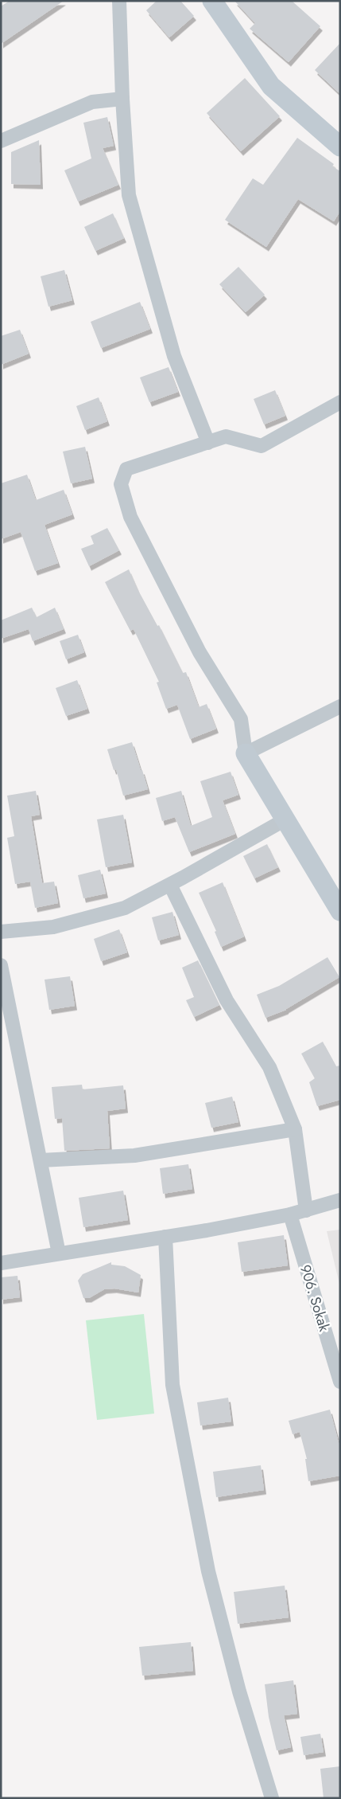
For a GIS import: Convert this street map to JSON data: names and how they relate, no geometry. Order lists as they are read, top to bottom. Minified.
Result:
{"streets":{"street":["906. Sokak"]}}
